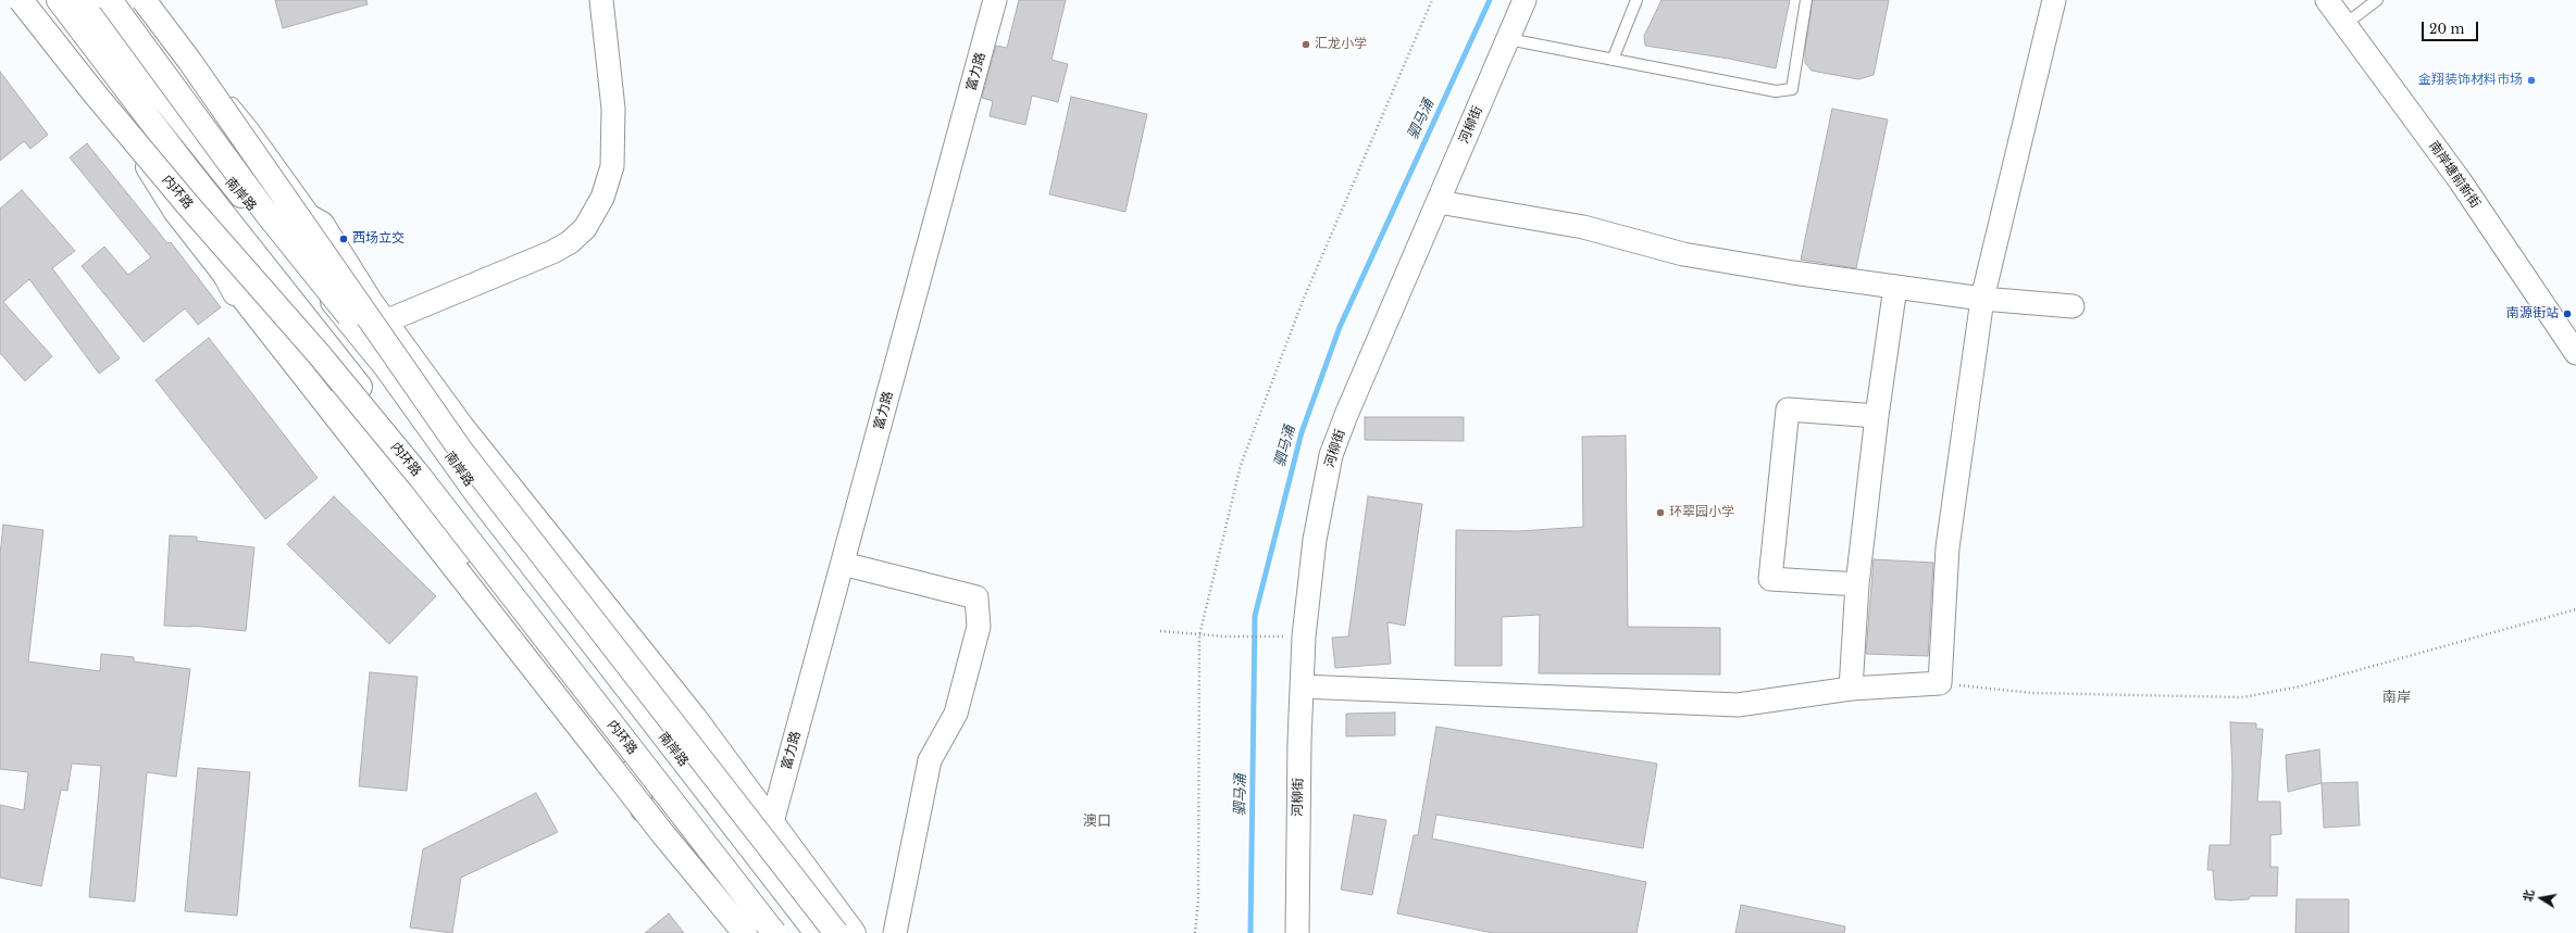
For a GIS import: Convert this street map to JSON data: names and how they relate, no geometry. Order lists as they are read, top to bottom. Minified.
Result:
{"streets":{"main road":["内环路","南岸路"],"street":["富力路","河柳街","南岸塘前新街"]},"districts":["南岸","澳口"],"water":["驷马涌"],"places":["汇龙小学","金翔装饰材料市场","西场立交","南源街站","环翠园小学"],"scale_bar":"20 m","north":"left"}
